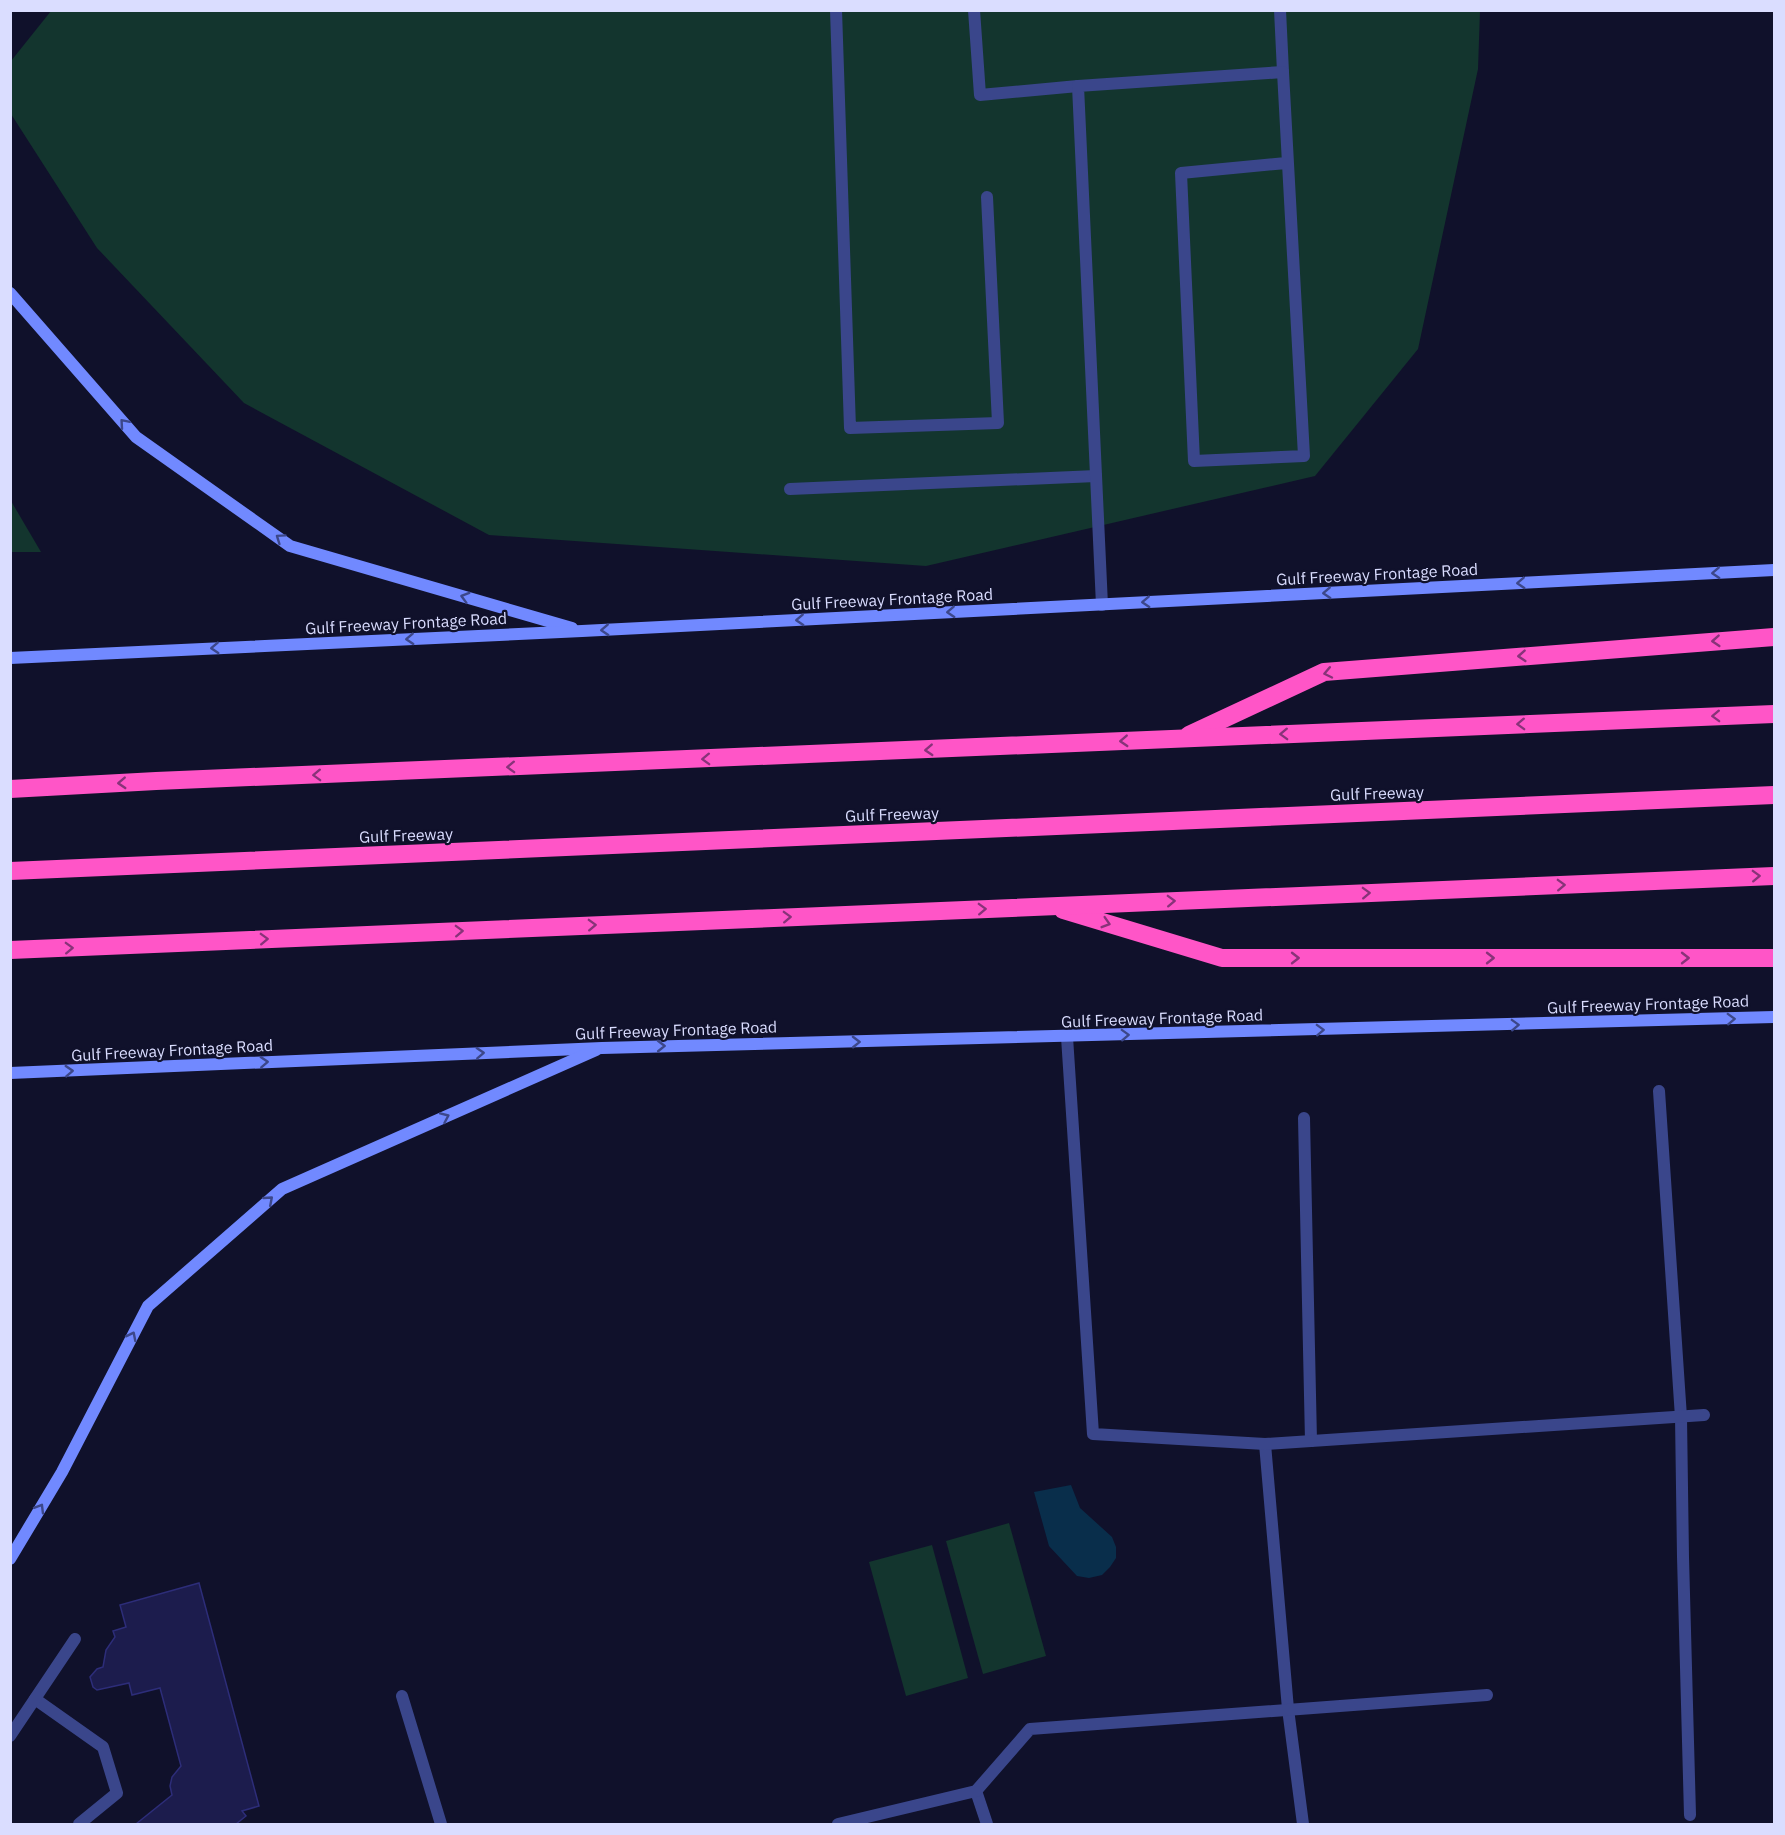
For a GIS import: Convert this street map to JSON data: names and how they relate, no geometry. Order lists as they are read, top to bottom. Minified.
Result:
{"streets":{"highway":["Gulf Freeway"],"main road":["Gulf Freeway Frontage Road"]}}
